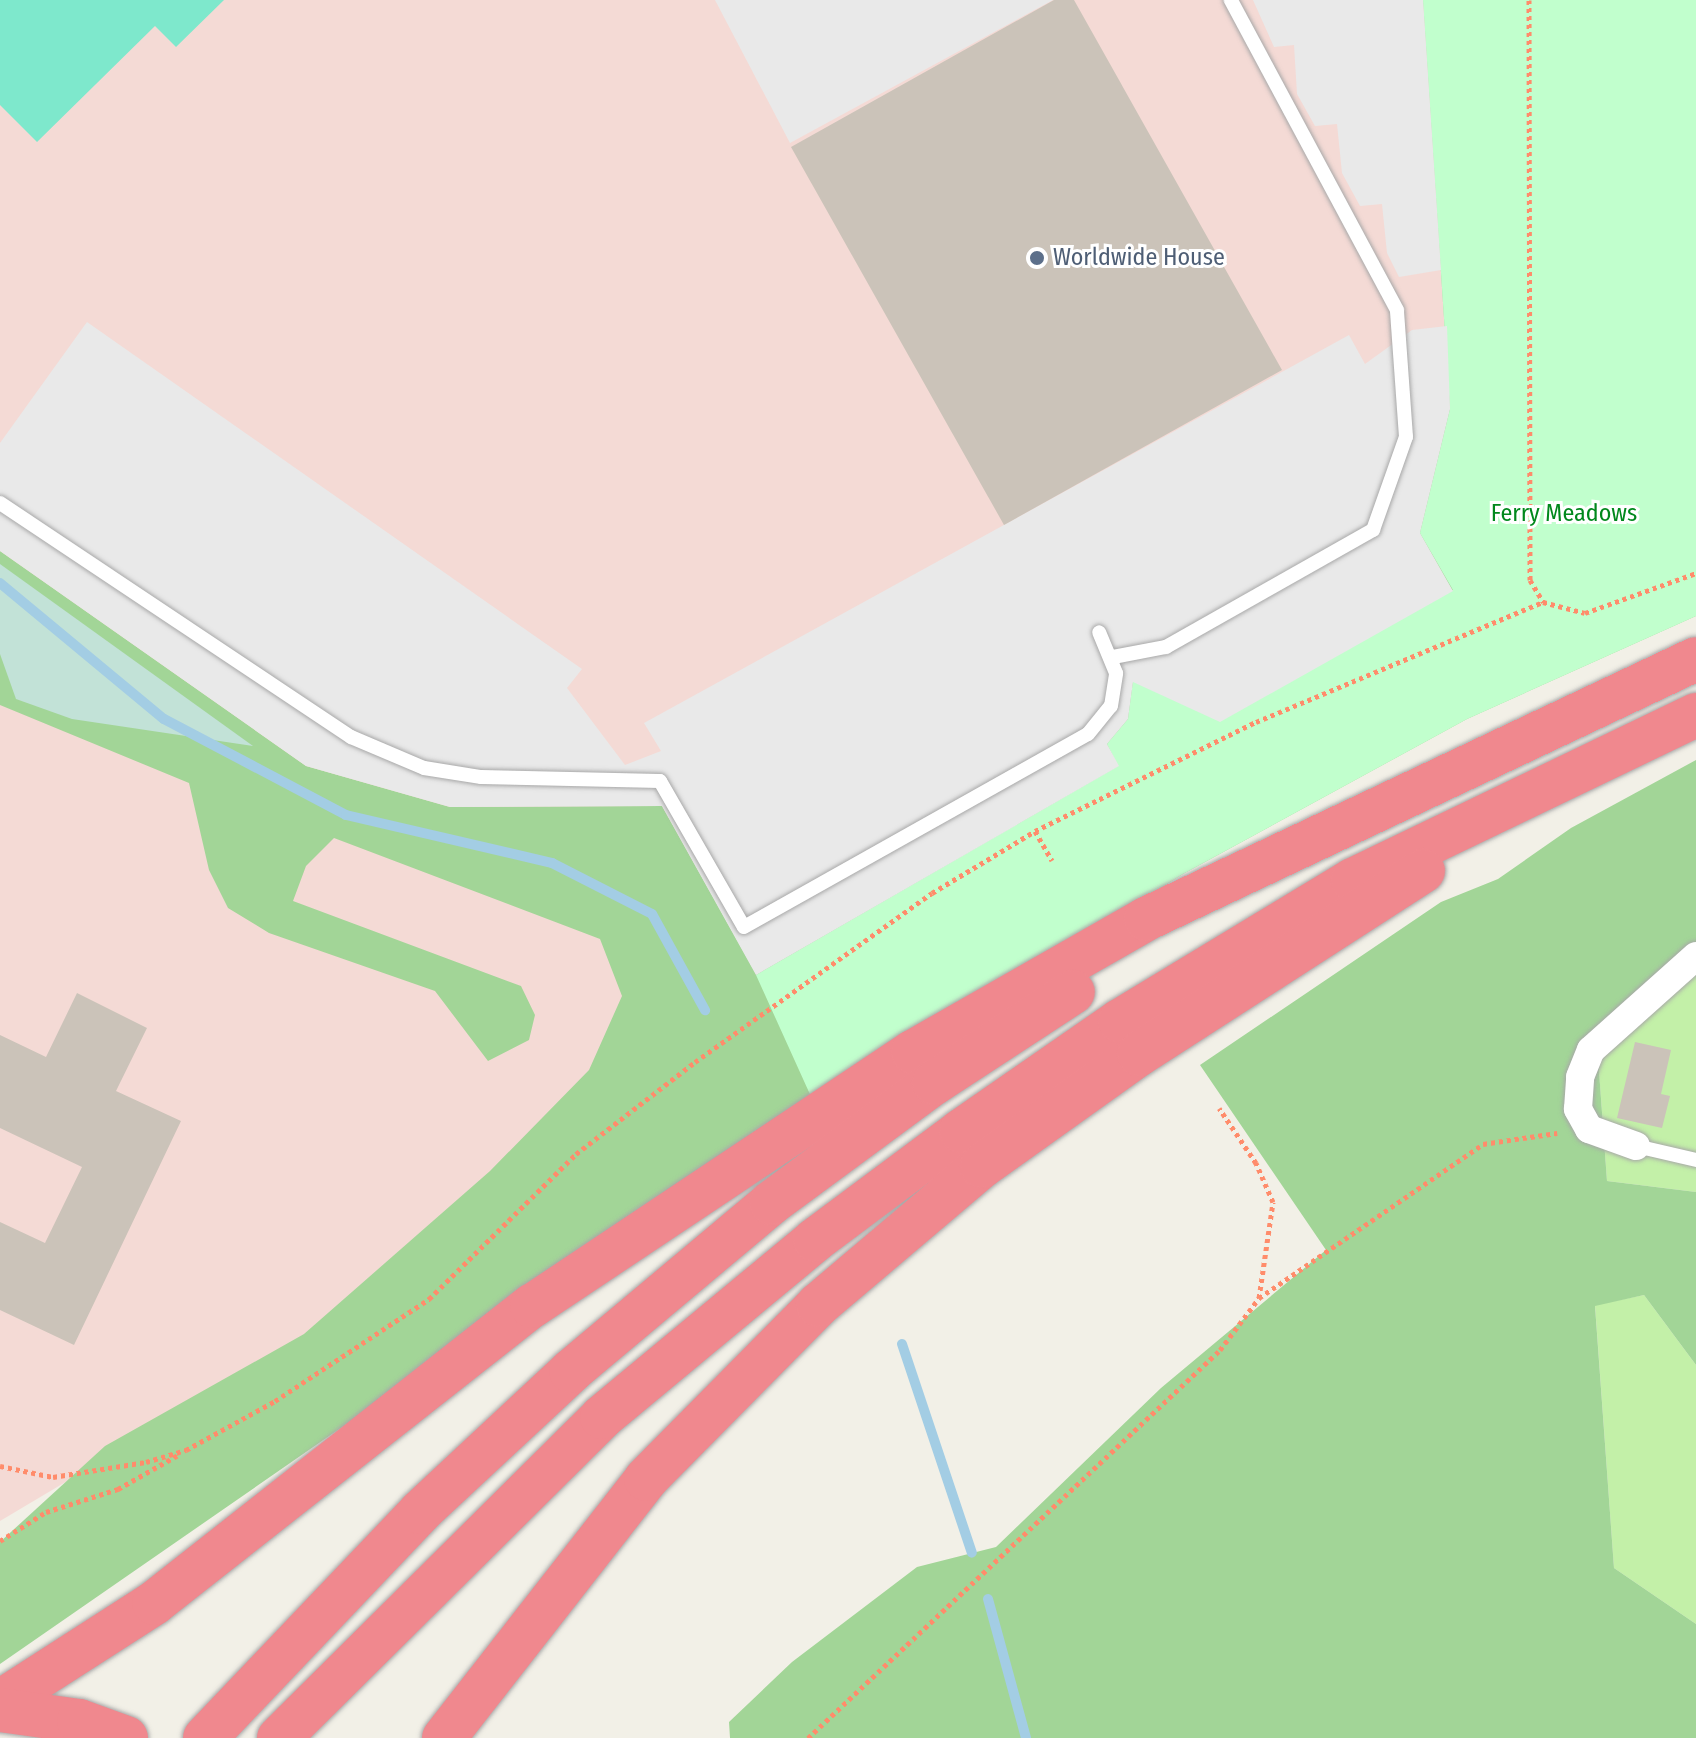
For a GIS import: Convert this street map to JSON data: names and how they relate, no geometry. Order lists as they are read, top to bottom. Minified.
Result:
{"parks":["Ferry Meadows"],"places":["Worldwide House"]}
